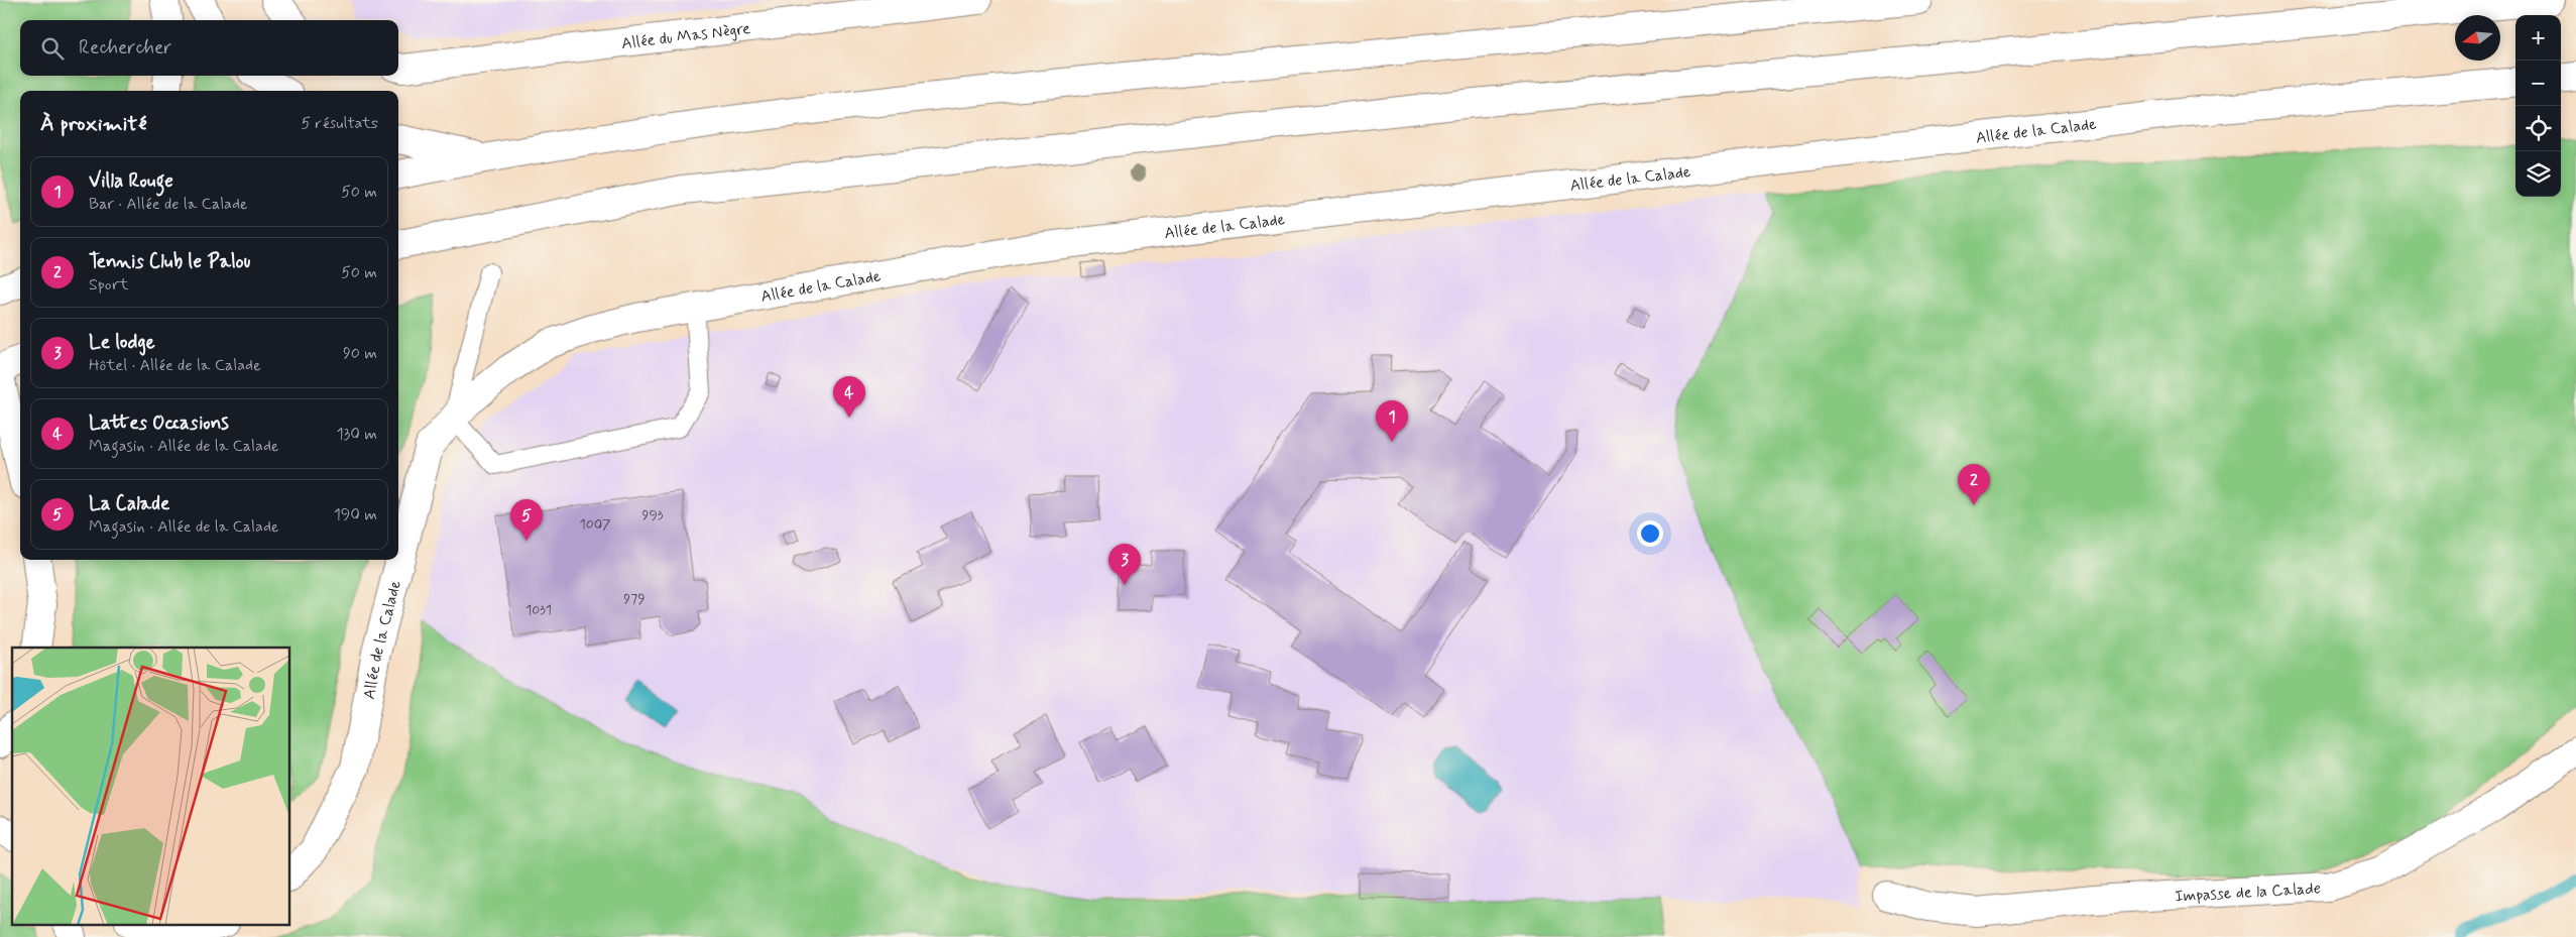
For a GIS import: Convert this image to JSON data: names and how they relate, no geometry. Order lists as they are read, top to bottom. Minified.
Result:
{"streets":{"street":["Allée du Mas Nègre","Allée de la Calade","Impasse de la Calade"]},"house_numbers":["993","1007","979","1031"],"north":"left","page":{"map_buttons":["+","−"],"search":"Rechercher","heading":["À proximité","5 résultats"],"list":[{"mark":"1","name":"Villa Rouge","note":"Bar · Allée de la Calade","value":"50 m"},{"mark":"2","name":"Tennis Club le Palou","note":"Sport","value":"50 m"},{"mark":"3","name":"Le lodge","note":"Hôtel · Allée de la Calade","value":"90 m"},{"mark":"4","name":"Lattes Occasions","note":"Magasin · Allée de la Calade","value":"130 m"},{"mark":"5","name":"La Calade","note":"Magasin · Allée de la Calade","value":"190 m"}],"pins":["4","1","2","5","3"]}}
